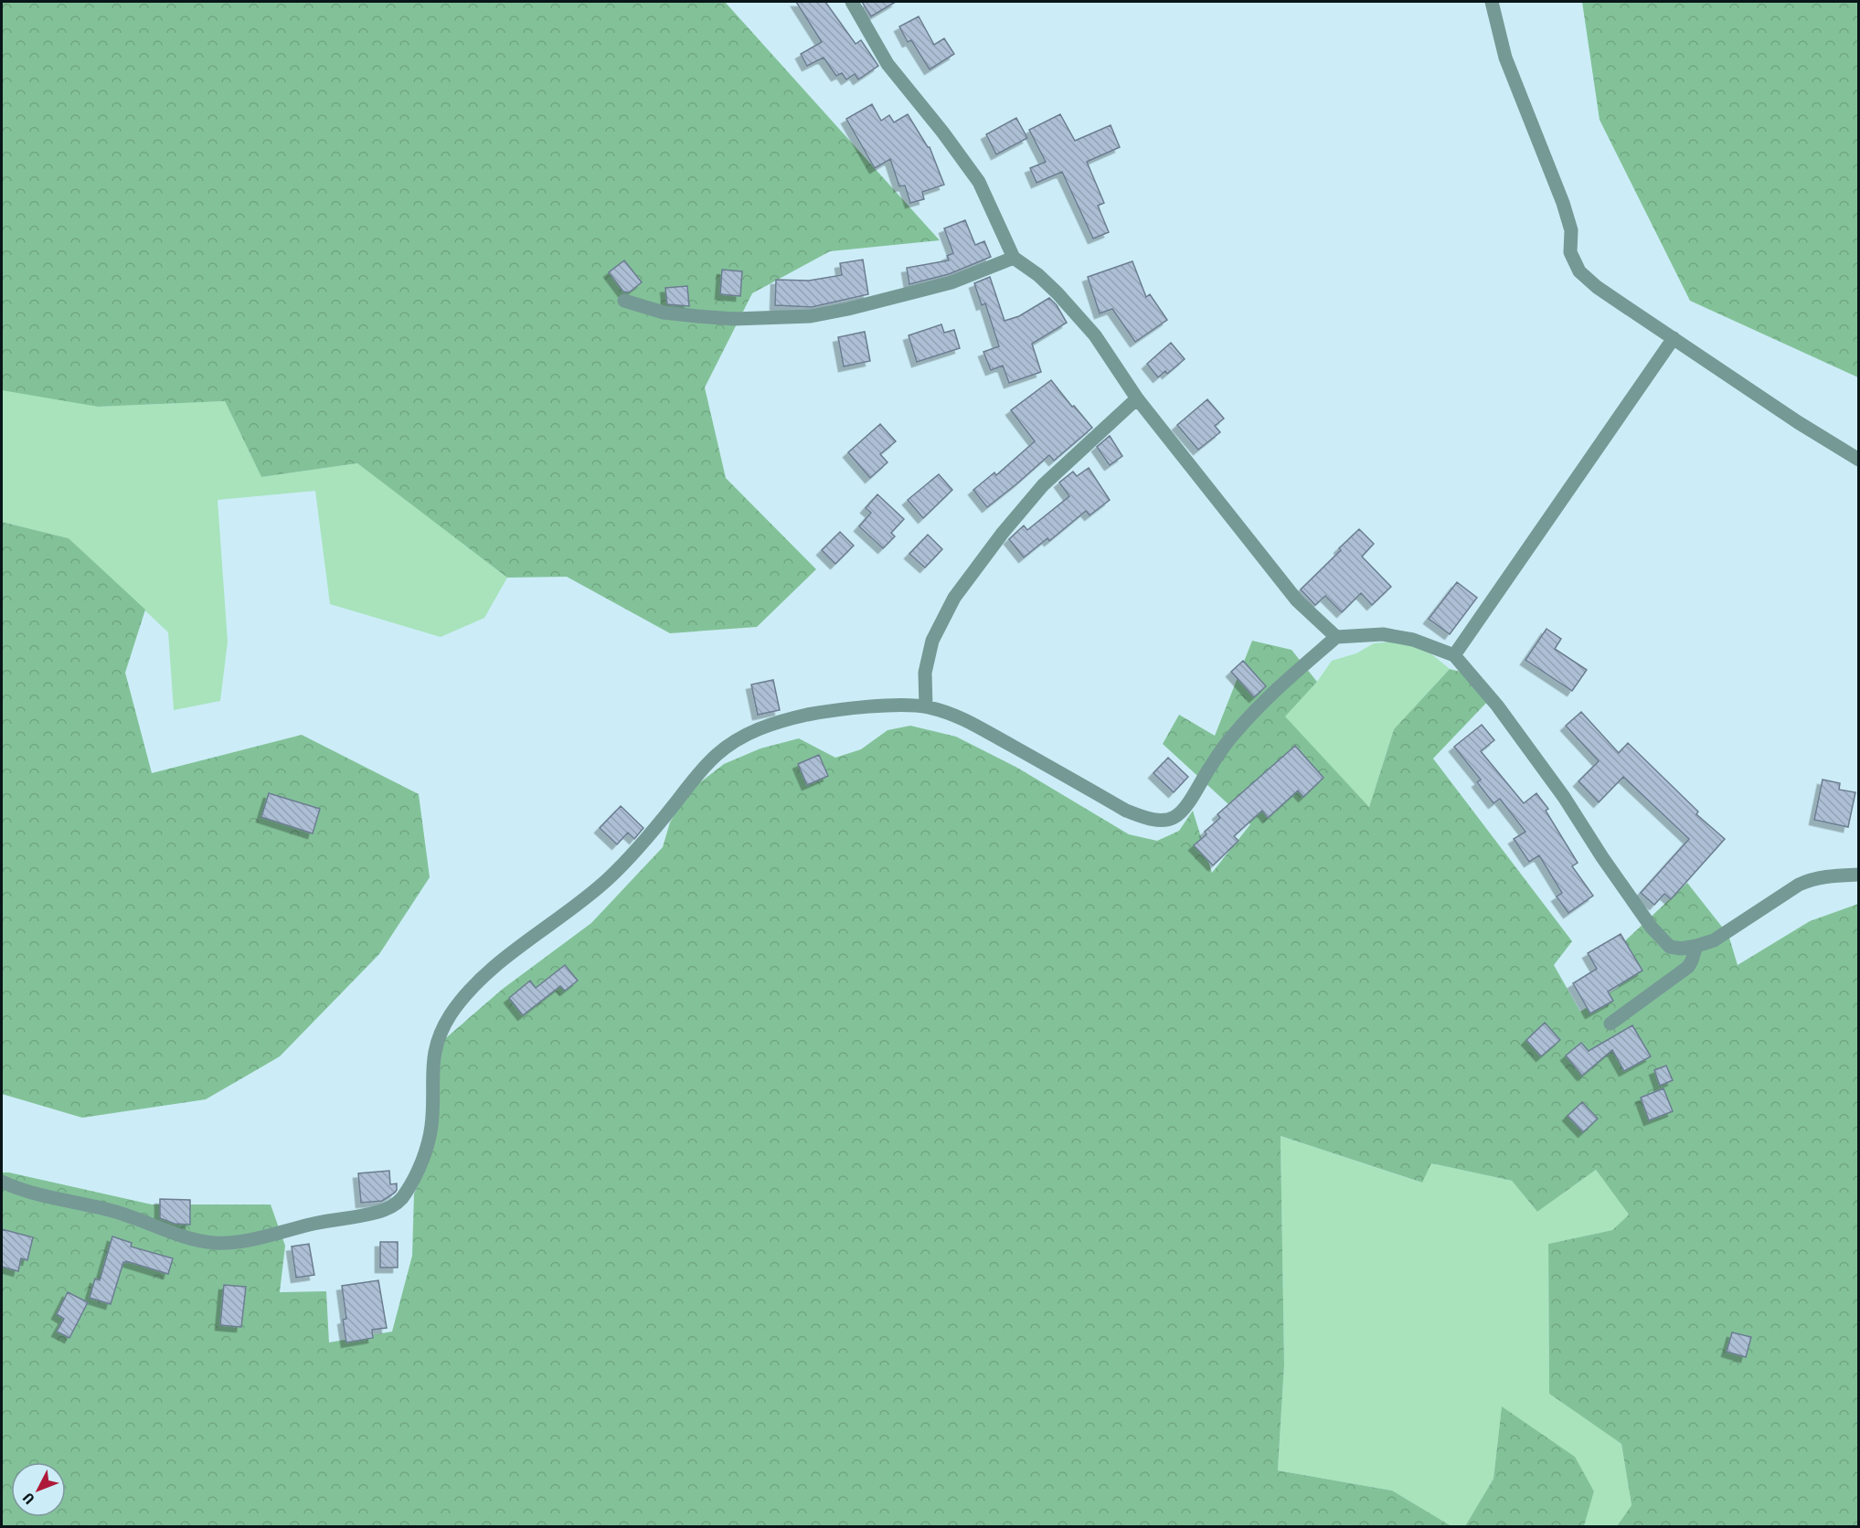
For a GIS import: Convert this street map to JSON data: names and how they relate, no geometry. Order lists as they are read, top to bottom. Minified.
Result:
{"north":"bottom left"}
